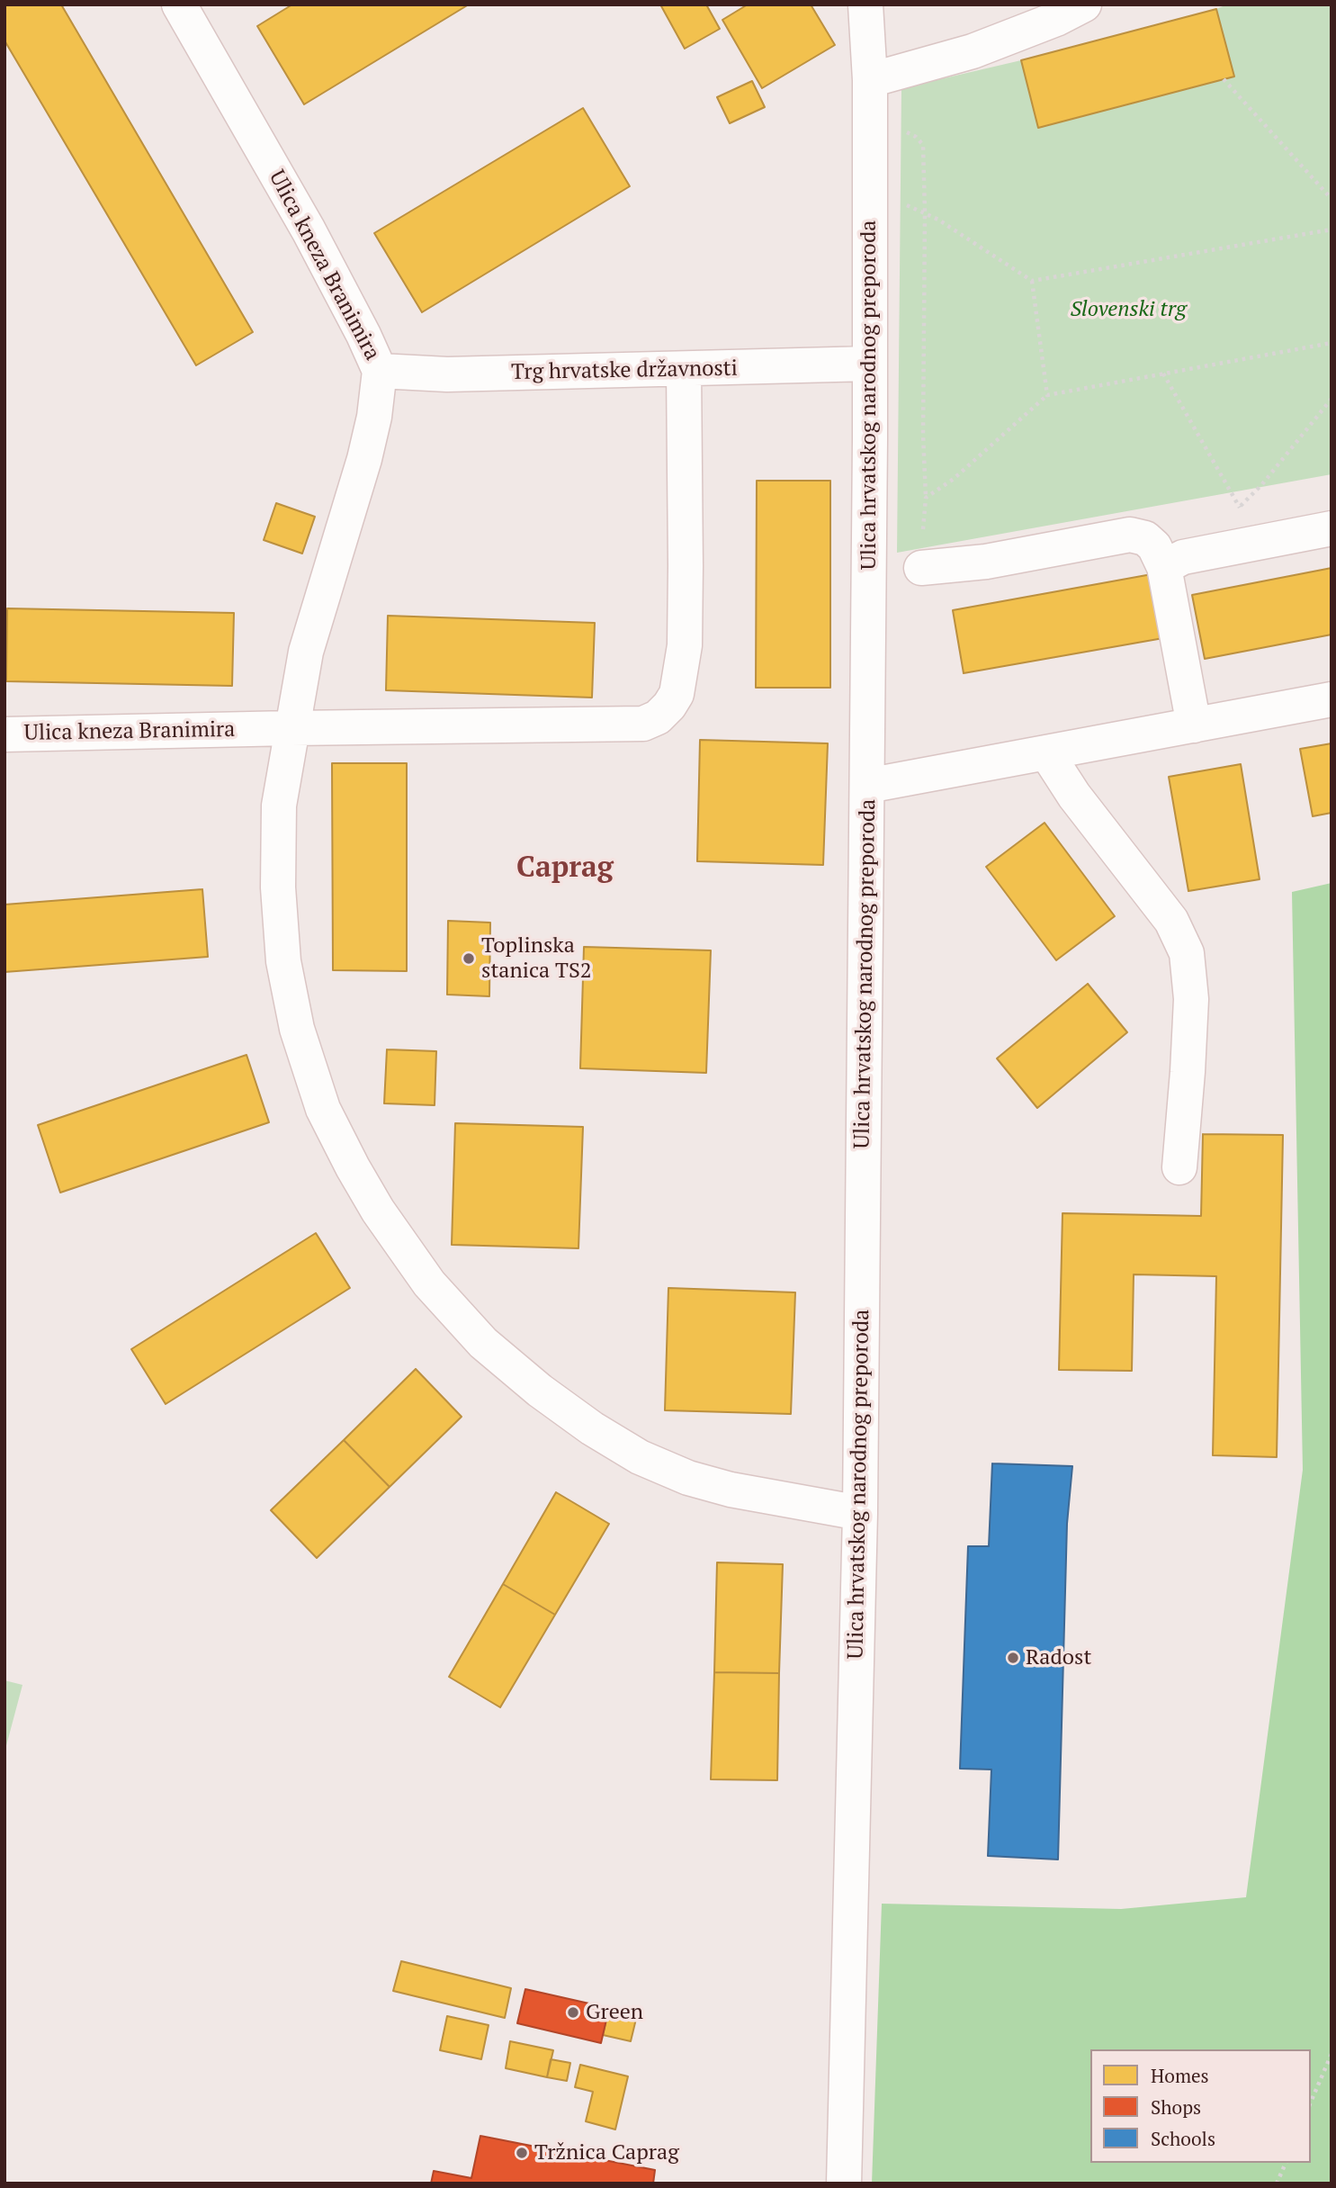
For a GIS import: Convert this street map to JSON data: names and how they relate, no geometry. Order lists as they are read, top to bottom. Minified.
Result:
{"streets":{"street":["Ulica kneza Branimira","Trg hrvatske državnosti","Ulica hrvatskog narodnog preporoda"]},"crossings":[["Ulica kneza Branimira","Trg hrvatske državnosti"],["Ulica kneza Branimira","Ulica hrvatskog narodnog preporoda"],["Trg hrvatske državnosti","Ulica hrvatskog narodnog preporoda"]],"districts":["Caprag"],"parks":["Slovenski trg"],"places":["Toplinska stanica TS2","Radost","Green","Tržnica Caprag"],"legend":["Homes","Shops","Schools"]}
